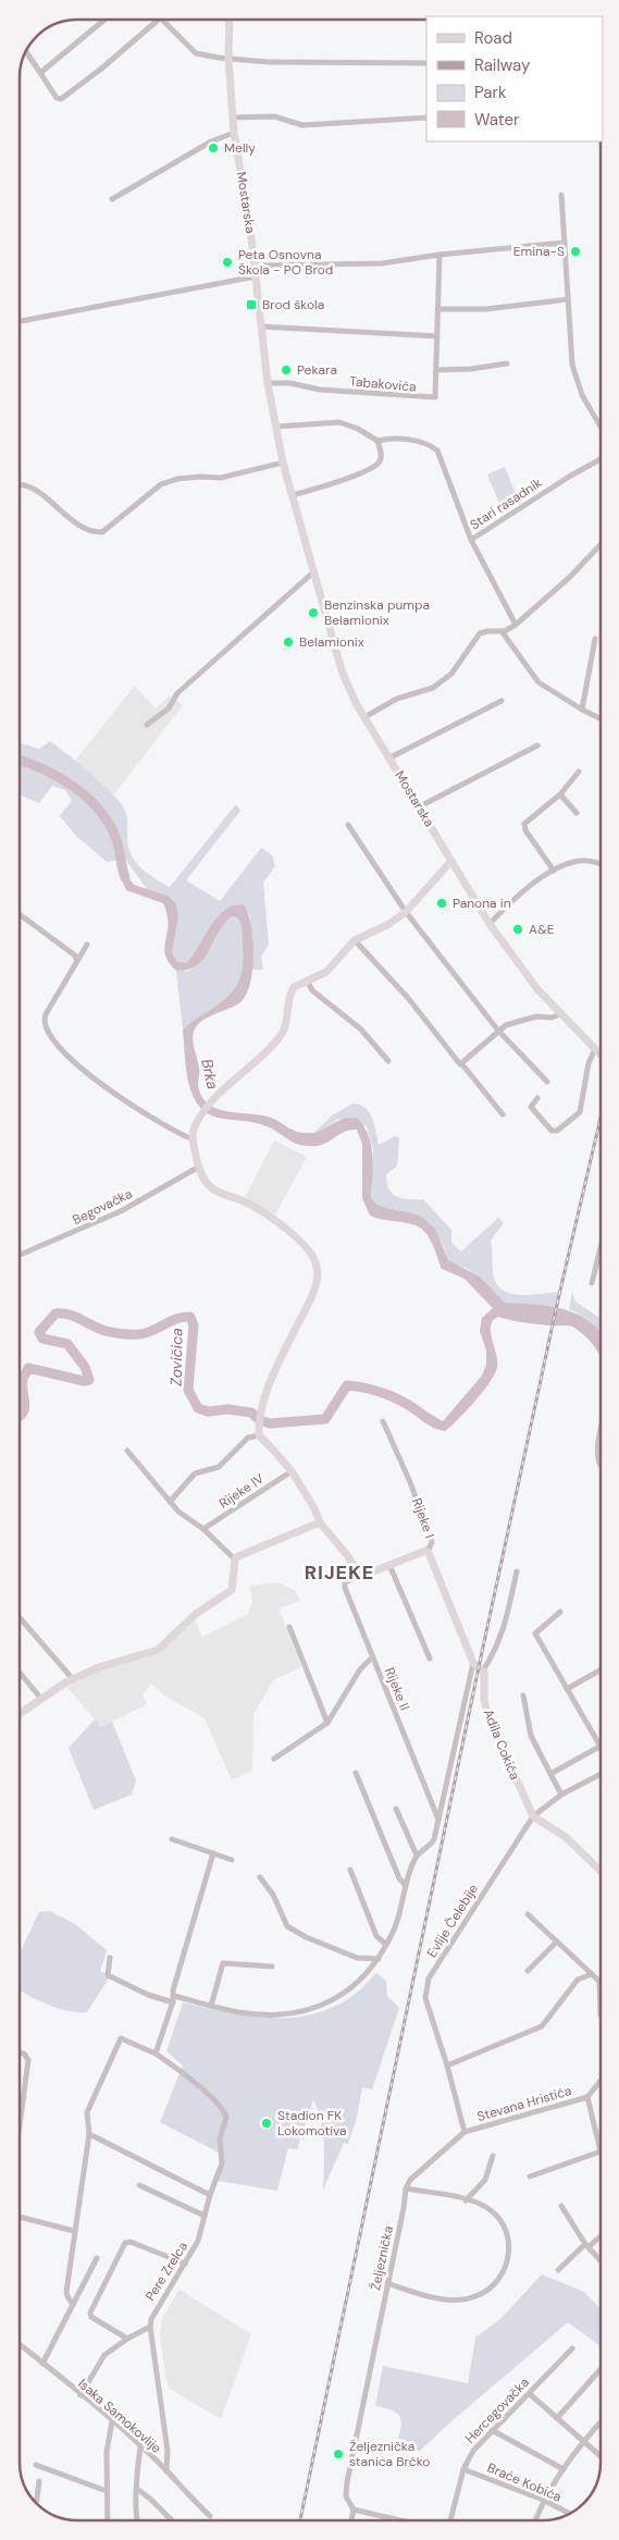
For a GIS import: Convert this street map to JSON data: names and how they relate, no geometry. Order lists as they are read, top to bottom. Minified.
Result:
{"streets":{"street":["Mostarska","Tabakovića","Stari rasadnik","Begovačka","Rijeke IV","Rijeke I","Rijeke II","Adila Cokića","Evlije Čelebije","Stevana Hristića","Željeznička","Pere Zrelca","Hercegovačka","Isaka Samokovlije","Braće Kobića"]},"crossings":[["Mostarska","Tabakovića"],["Rijeke I","Rijeke II"],["Adila Cokića","Evlije Čelebije"],["Evlije Čelebije","Stevana Hristića"],["Hercegovačka","Braće Kobića"]],"districts":["RIJEKE"],"water":["Brka","Zovičica"],"places":{"other":["Melly","Emina-S","Peta Osnovna Škola - PO Brod","Pekara","Benzinska pumpa Belamionix","Belamionix","Panona in","A&E","Stadion FK Lokomotiva","Željeznička stanica Brčko"],"transit":["Brod škola"]},"legend":["Road","Railway","Park","Water"]}
